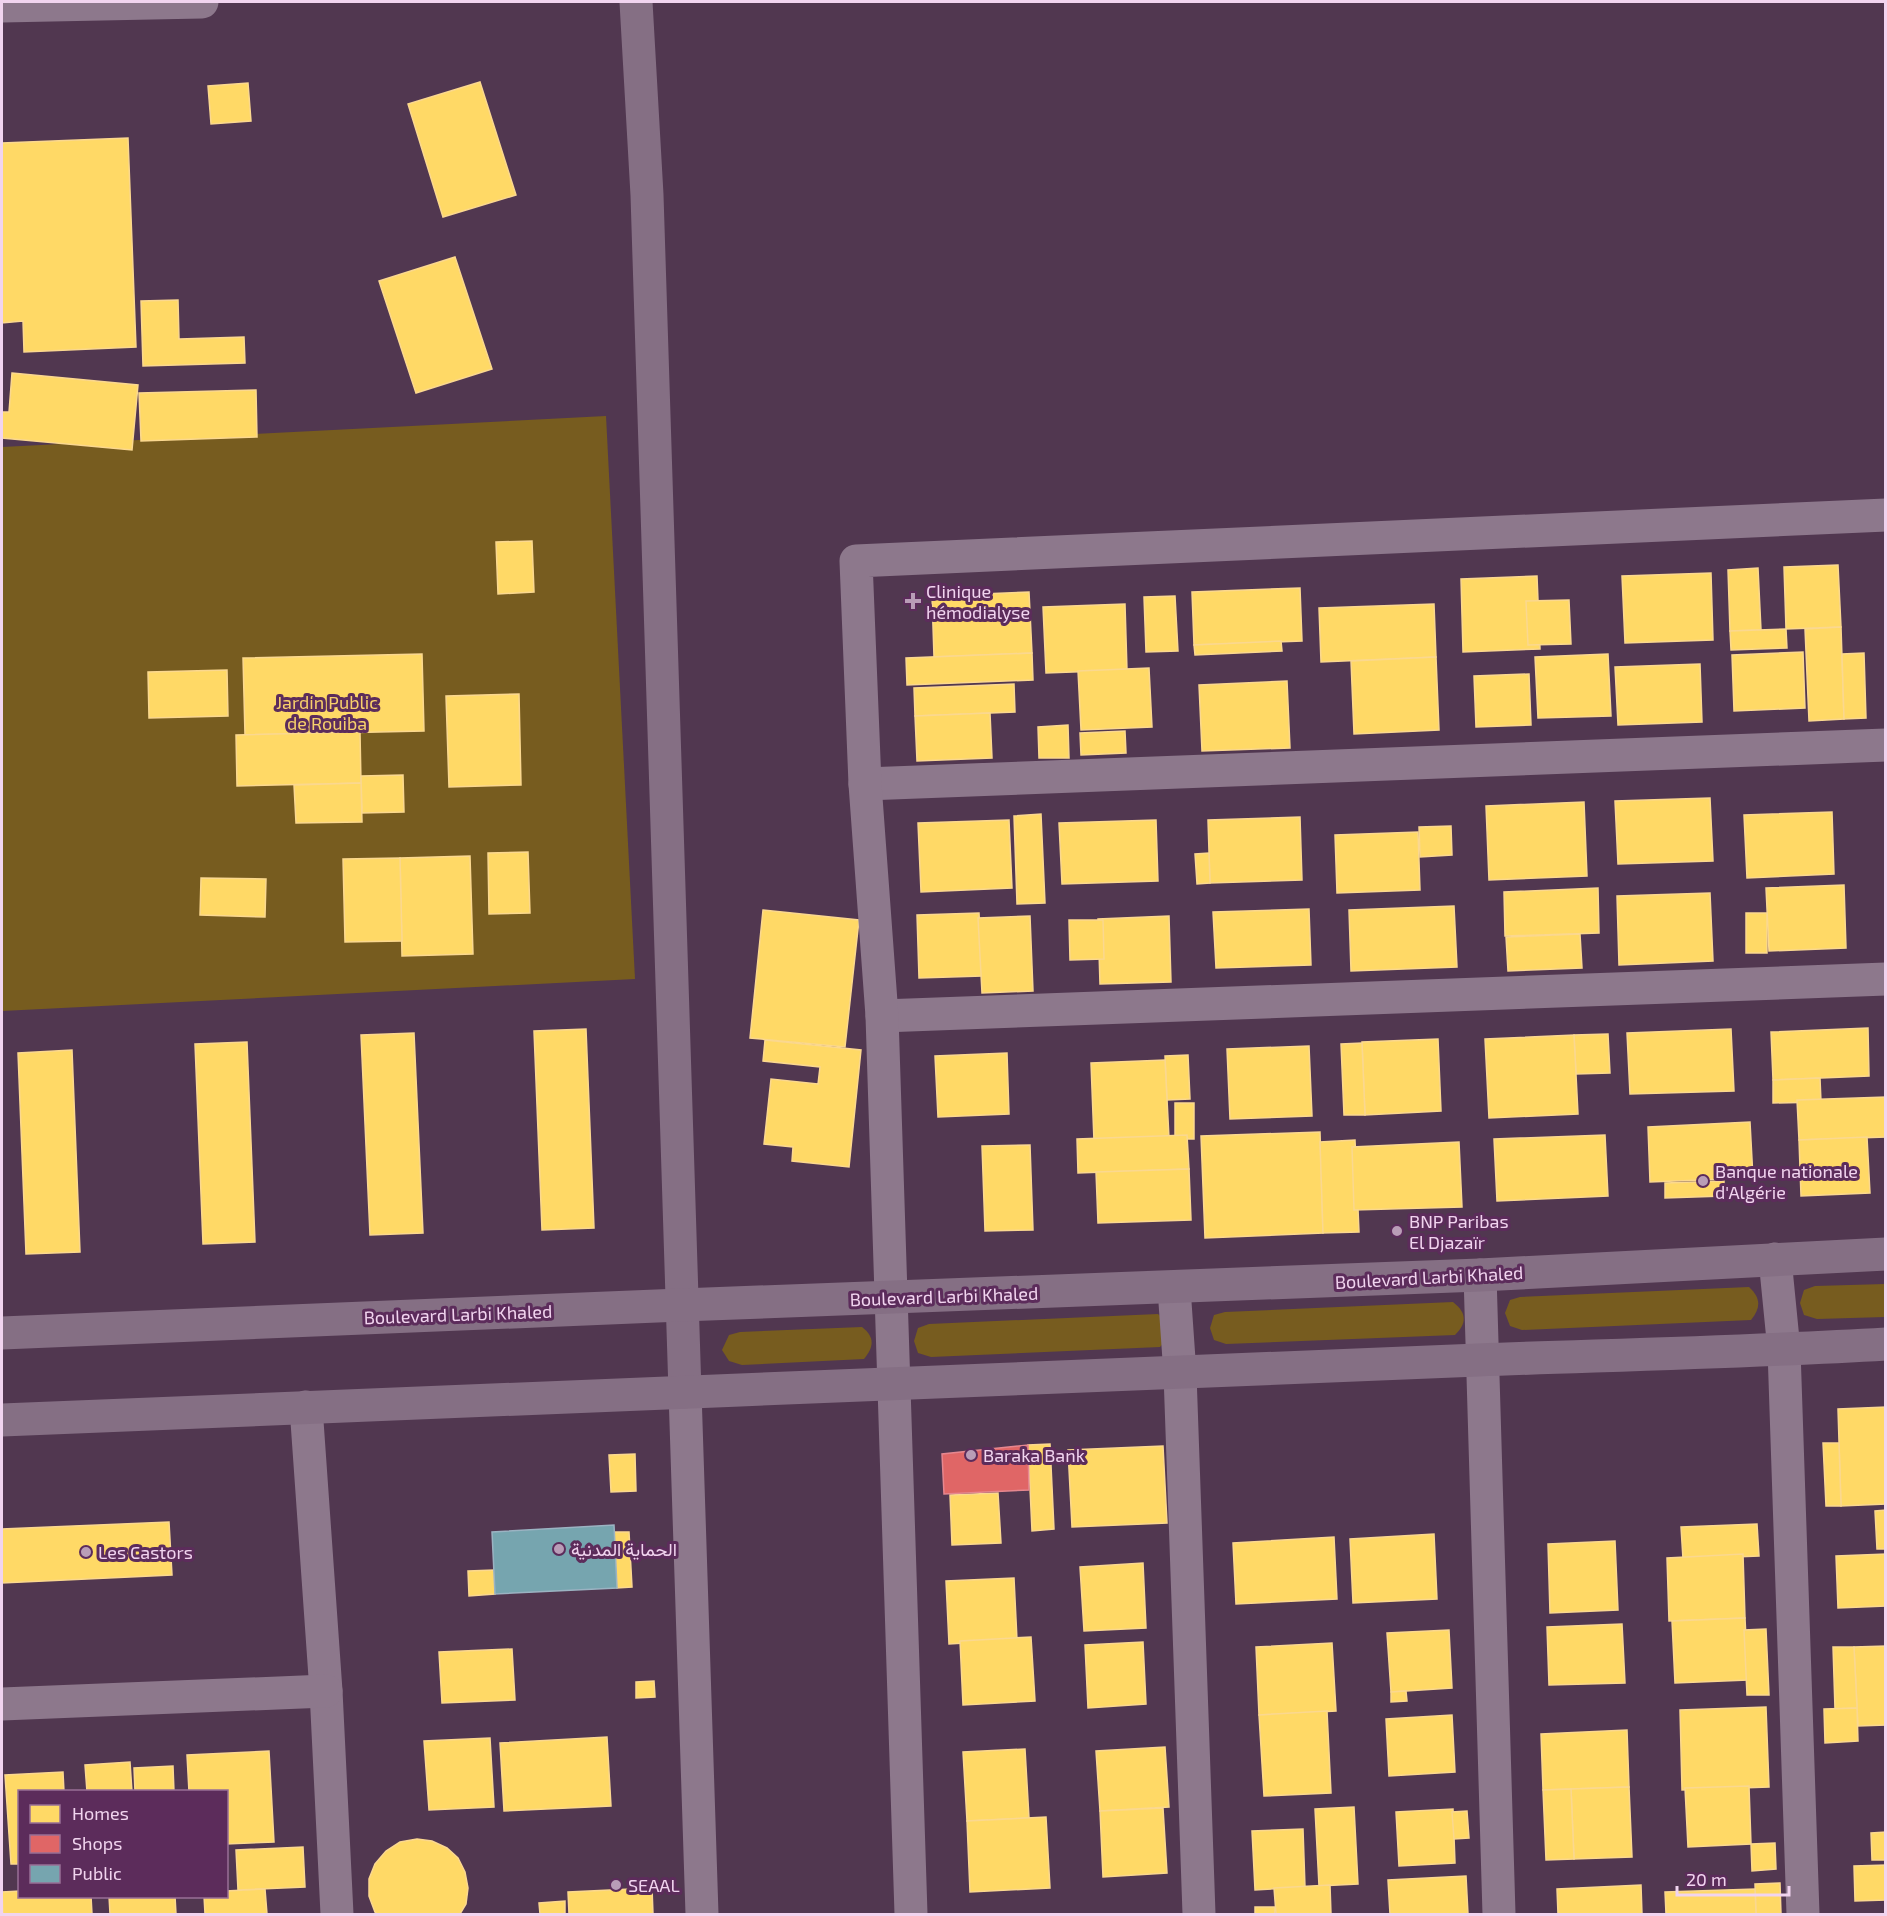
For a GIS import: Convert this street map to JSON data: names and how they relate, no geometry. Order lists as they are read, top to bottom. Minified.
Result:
{"streets":{"main road":["Boulevard Larbi Khaled"]},"parks":["Jardin Public de Rouiba"],"places":{"health":["Clinique hémodialyse"],"other":["Banque nationale d'Algérie","BNP Paribas El Djazaïr","Baraka Bank","الحماية المدنية","Les Castors","SEAAL"]},"legend":["Homes","Shops","Public"],"scale_bar":"20 m"}
